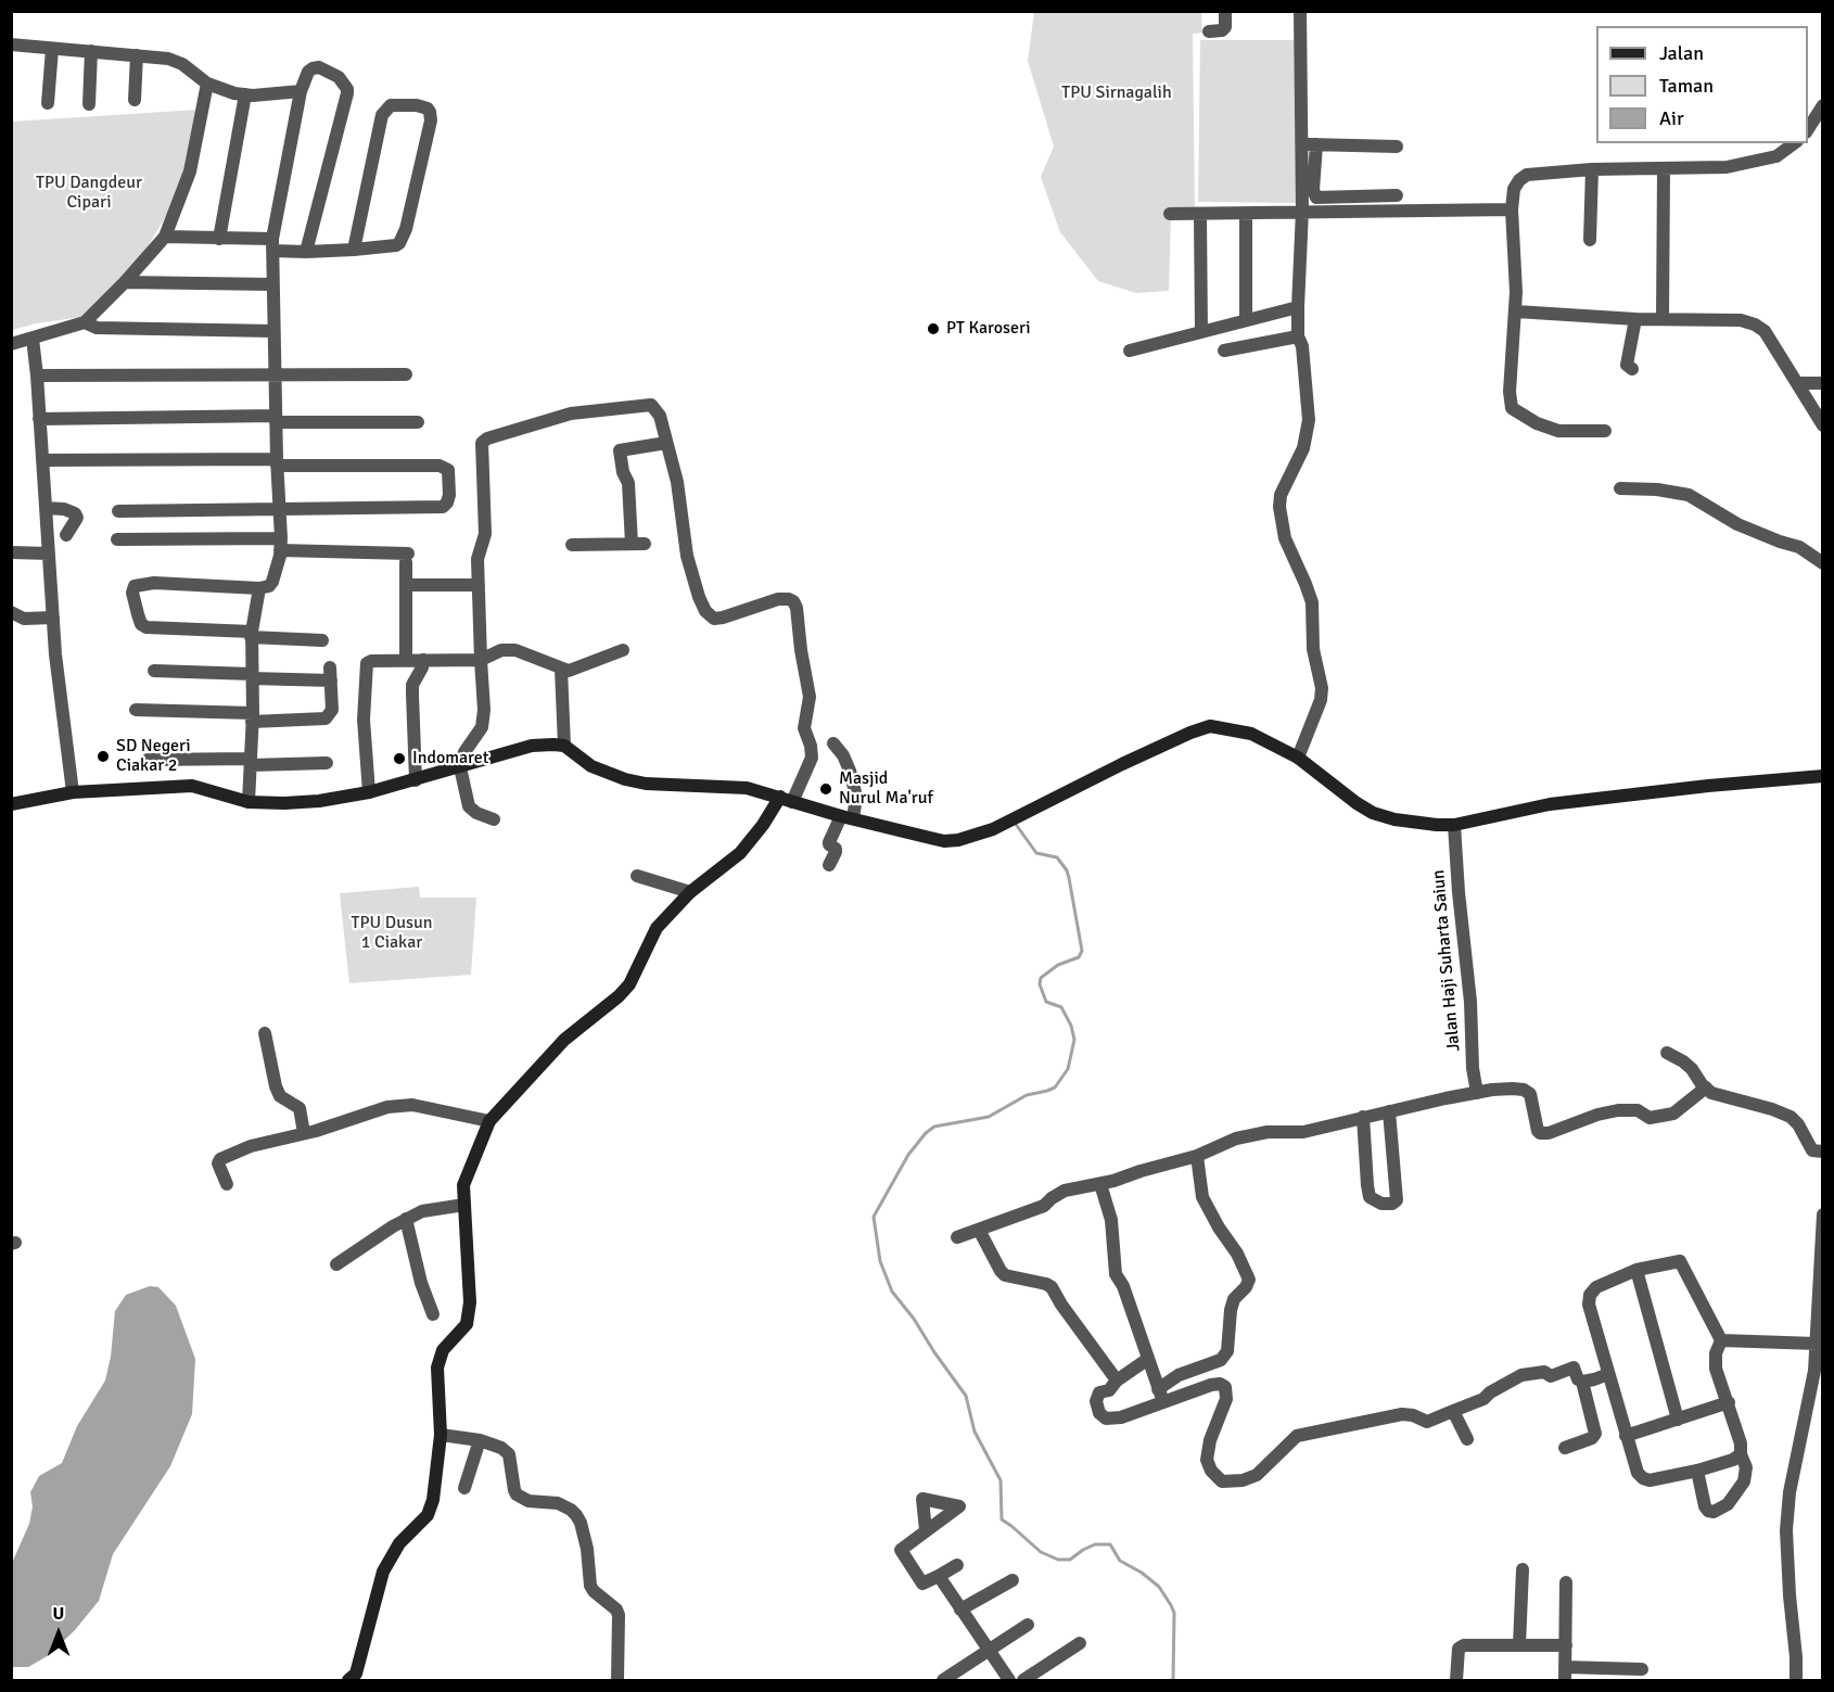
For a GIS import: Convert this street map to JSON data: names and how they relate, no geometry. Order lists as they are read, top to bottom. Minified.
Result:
{"streets":{"street":["Jalan Haji Suharta Saiun"]},"parks":["TPU Sirnagalih","TPU Dangdeur Cipari","TPU Dusun 1 Ciakar"],"places":["PT Karoseri","SD Negeri Ciakar 2","Indomaret","Masjid Nurul Ma'ruf"],"legend":["Jalan","Taman","Air"],"north":"top"}
